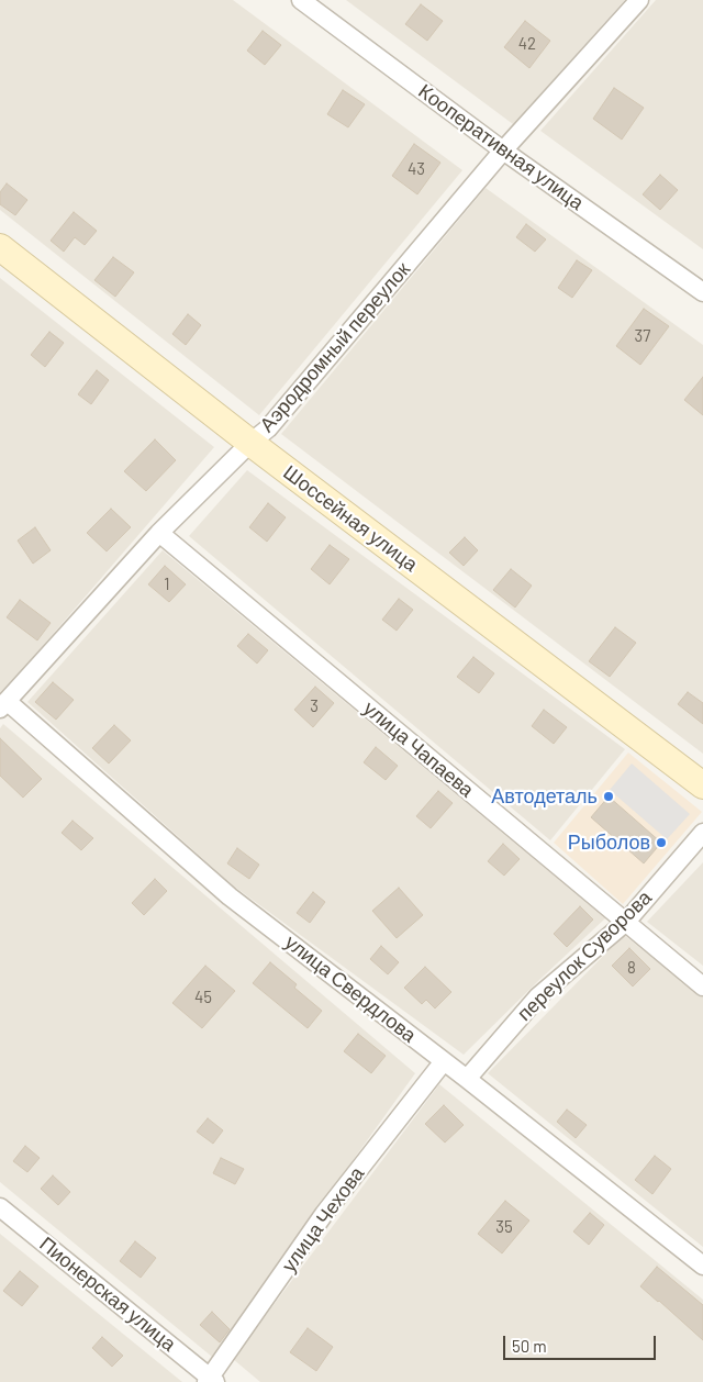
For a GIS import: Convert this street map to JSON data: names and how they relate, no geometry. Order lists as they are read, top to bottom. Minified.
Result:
{"streets":{"main road":["Шоссейная улица"],"street":["Кооперативная улица","Аэродромный переулок","улица Чапаева","переулок Суворова","улица Свердлова","улица Чехова","Пионерская улица"]},"crossings":[["Кооперативная улица","Аэродромный переулок"],["Аэродромный переулок","Шоссейная улица"],["Аэродромный переулок","улица Чапаева"],["Аэродромный переулок","улица Свердлова"],["улица Чапаева","переулок Суворова"],["переулок Суворова","улица Свердлова"],["улица Свердлова","улица Чехова"],["улица Чехова","Пионерская улица"]],"places":["Автодеталь","Рыболов"],"house_numbers":["42","43","37","1","3","8","45","35"],"scale_bar":"50 m"}
